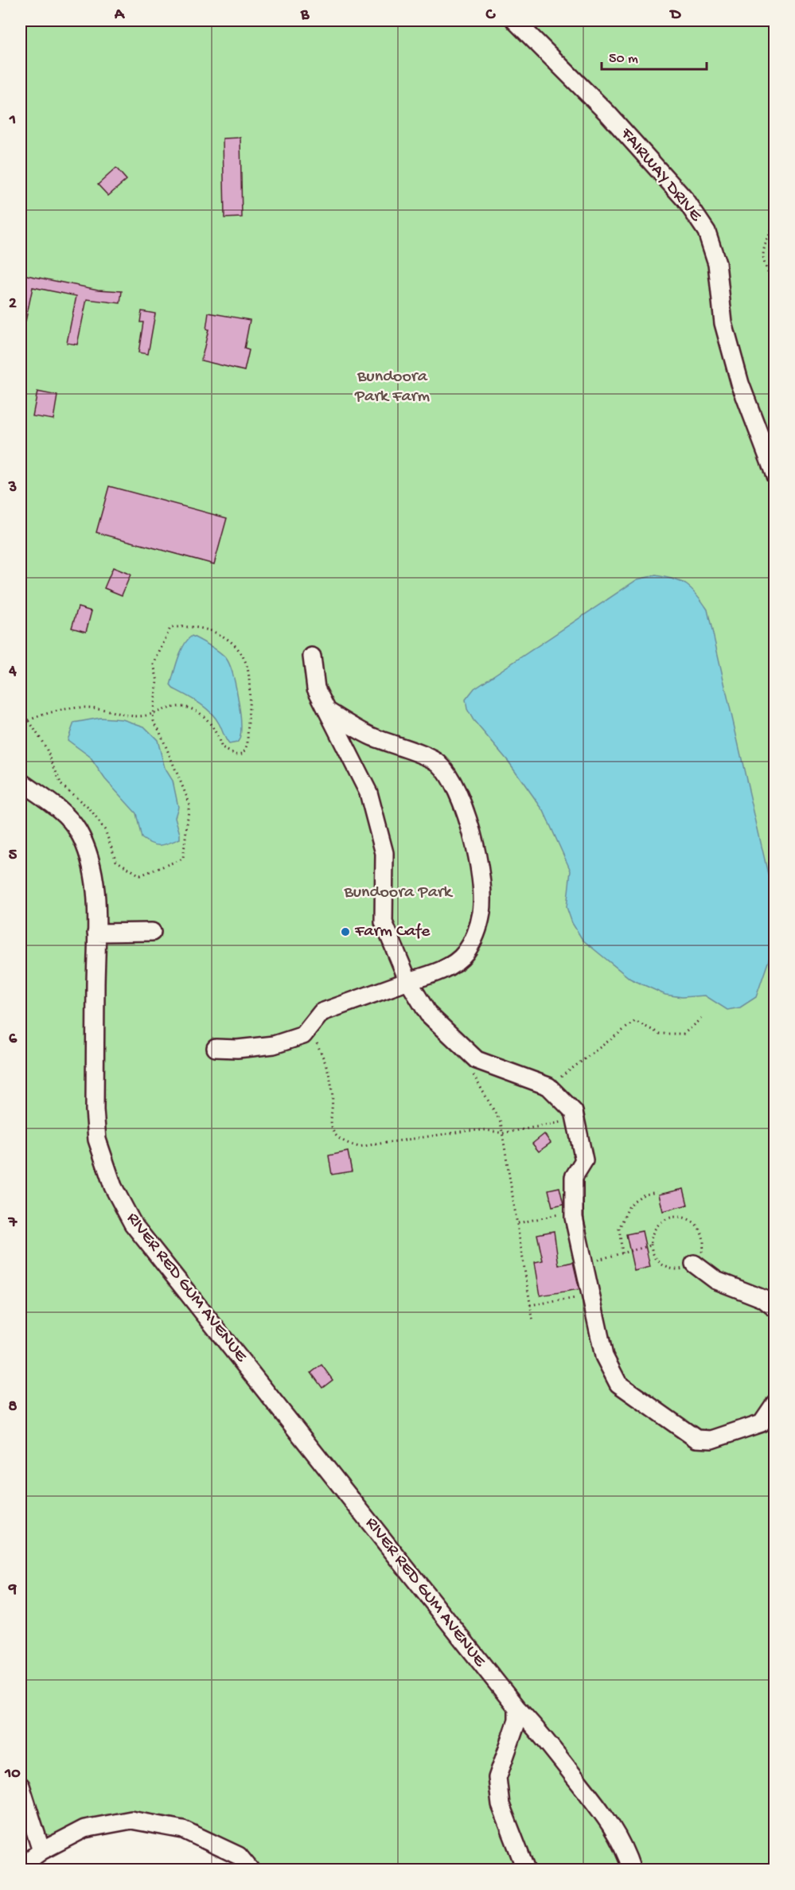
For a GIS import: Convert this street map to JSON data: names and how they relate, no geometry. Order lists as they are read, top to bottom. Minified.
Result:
{"streets":{"street":["FAIRWAY DRIVE","RIVER RED GUM AVENUE"]},"parks":["Bundoora Park Farm","Bundoora Park"],"places":["Farm Cafe"],"scale_bar":"50 m","grid":{"columns":["A","B","C","D"],"rows":["1","2","3","4","5","6","7","8","9","10"]}}
